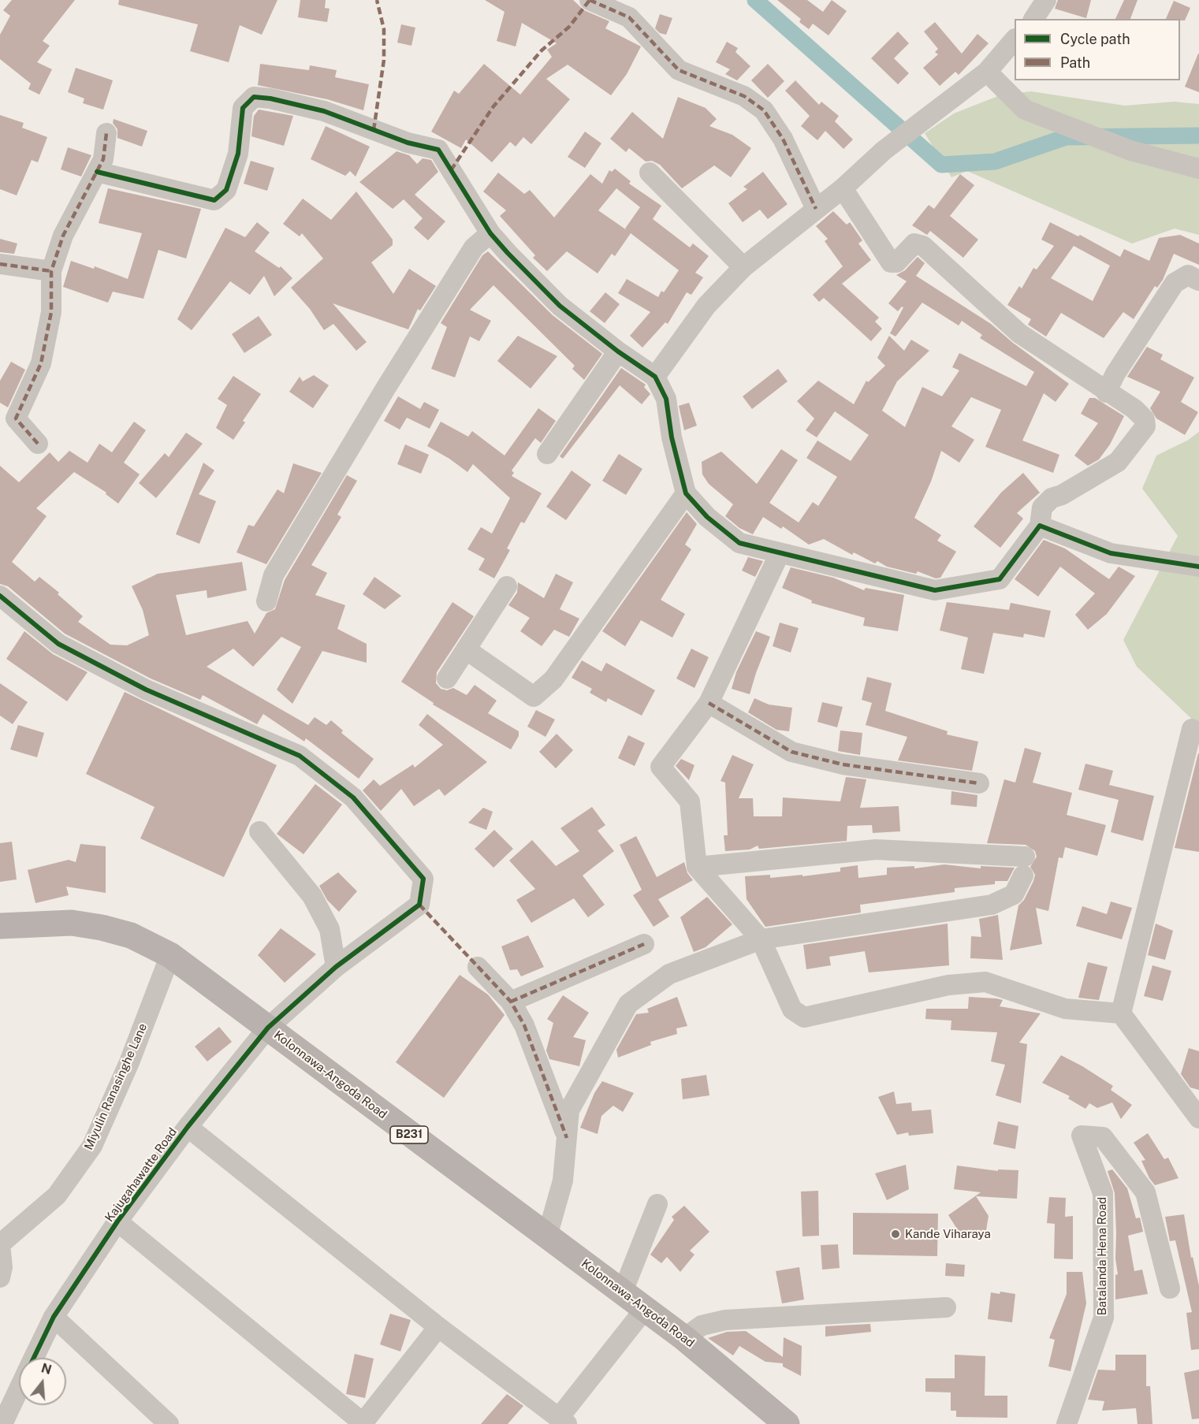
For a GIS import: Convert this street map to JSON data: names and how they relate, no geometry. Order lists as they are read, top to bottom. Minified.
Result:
{"streets":{"main road":["Kolonnawa-Angoda Road","B231"],"street":["Miyulin Ranasinghe Lane","Kajugahawatte Road","Batalanda Hena Road"]},"crossings":[["Kolonnawa-Angoda Road","Miyulin Ranasinghe Lane"],["Kolonnawa-Angoda Road","Kajugahawatte Road"]],"places":["Kande Viharaya"],"legend":["Cycle path","Path"],"north":"top"}
